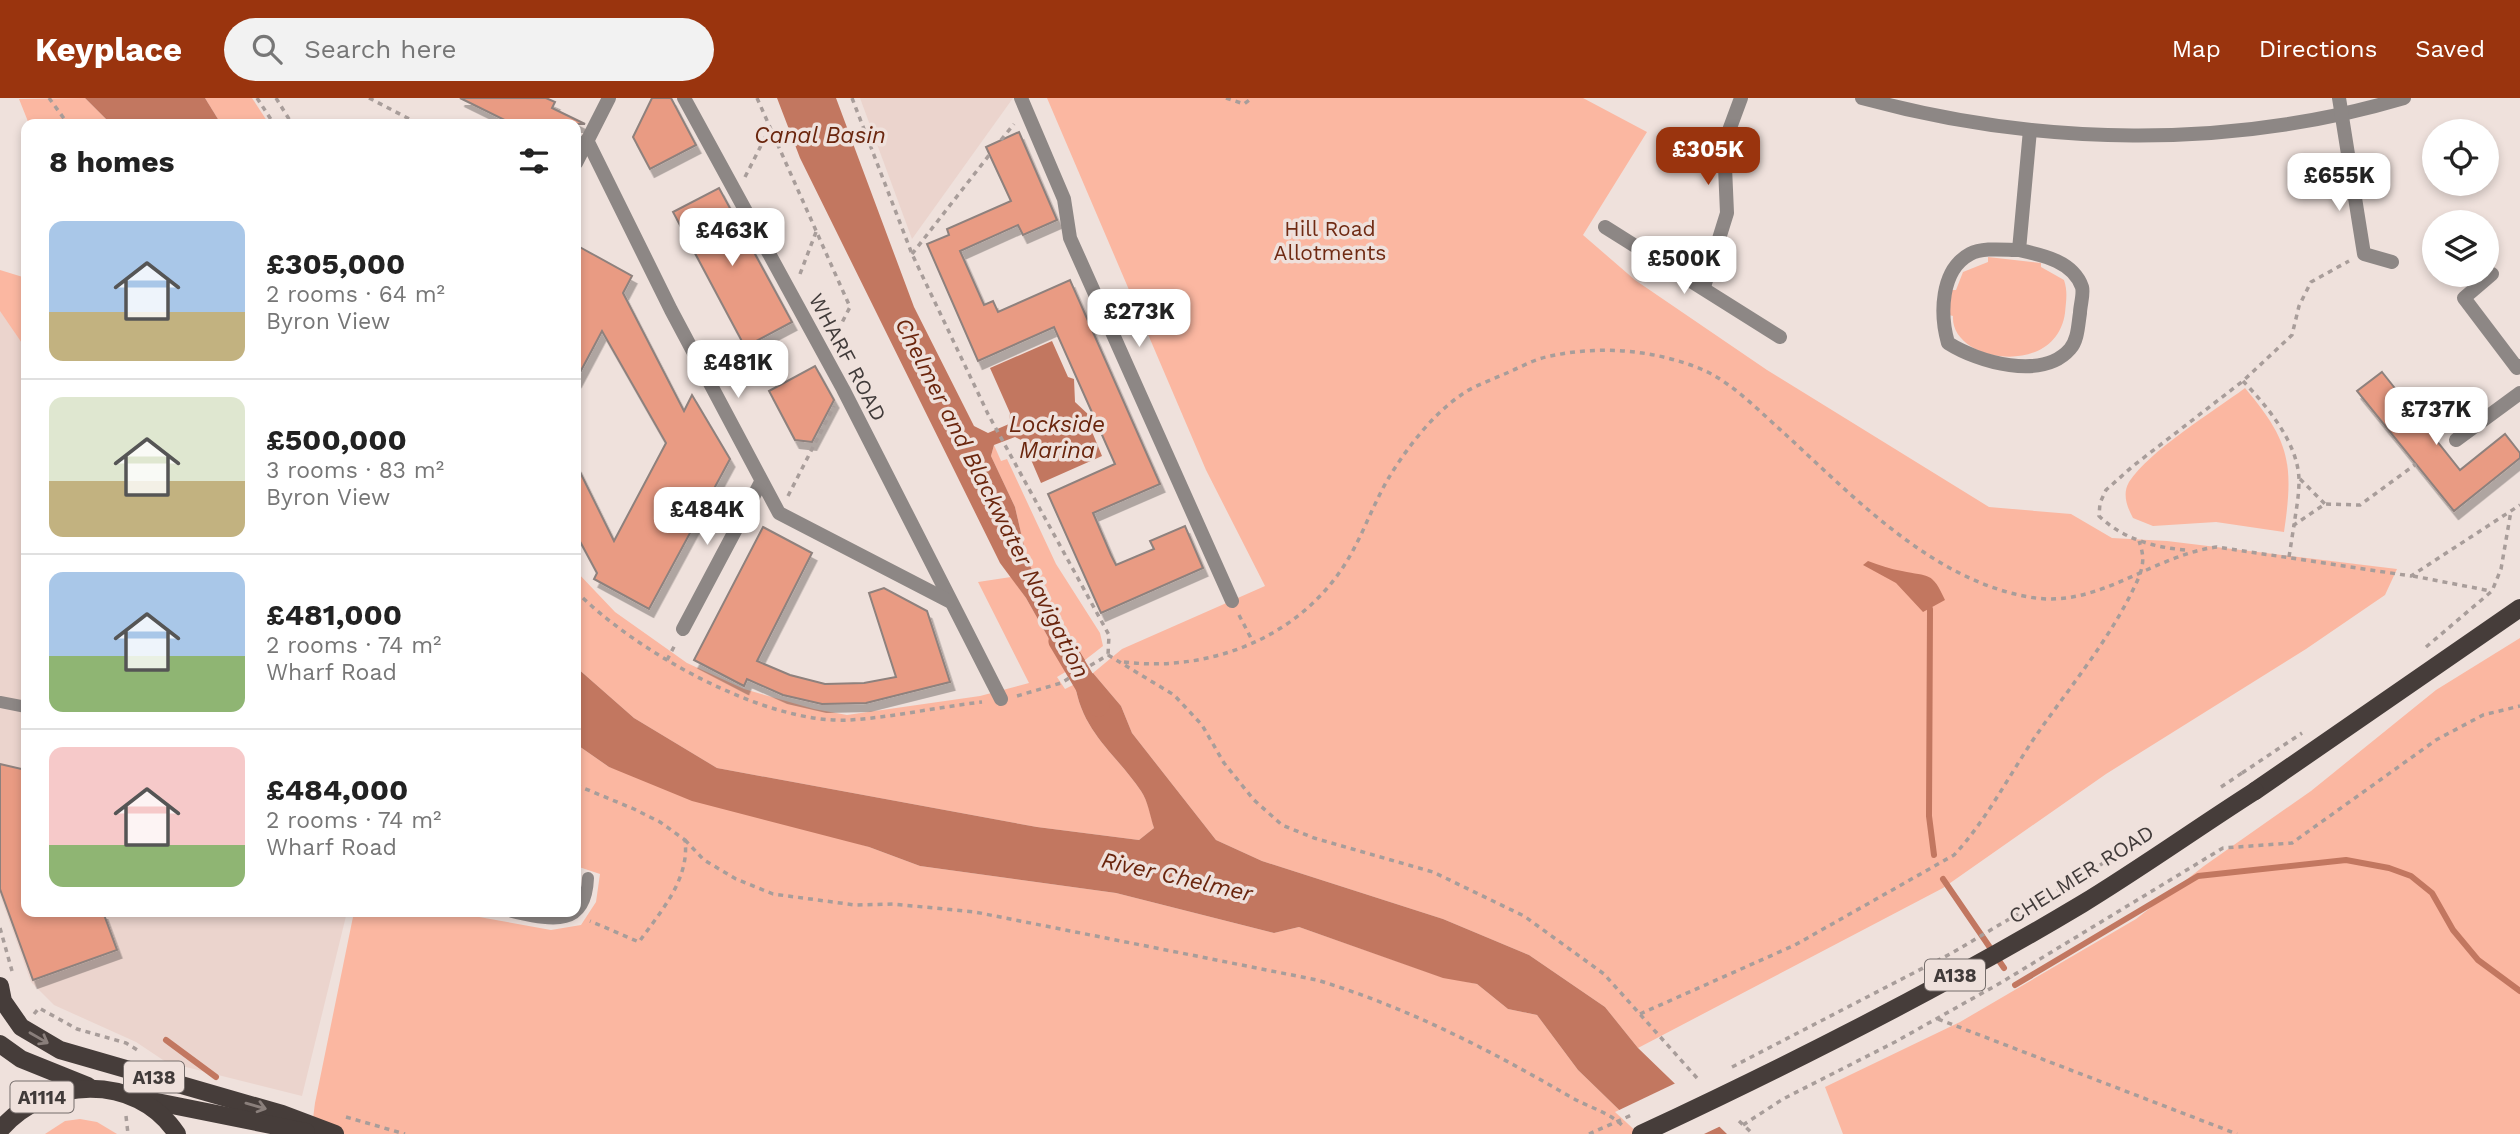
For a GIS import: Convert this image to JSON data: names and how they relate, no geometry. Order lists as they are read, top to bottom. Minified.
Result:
{"streets":{"main road":["CHELMER ROAD","A138","A1114"],"street":["WHARF ROAD"]},"crossings":[["A138","A1114"]],"water":["Canal Basin","Lockside Marina","Chelmer and Blackwater Navigation","River Chelmer"],"parks":["Hill Road Allotments"],"page":{"header":"Keyplace","search":"Search here","nav":["Map","Directions","Saved"],"heading":"8 homes","price":["£305K","£655K","£463K","£500K","£273K","£481K","£737K","£484K"],"list":[{"name":"£305,000","note":"2 rooms · 64 m² · Byron View"},{"name":"£500,000","note":"3 rooms · 83 m² · Byron View"},{"name":"£481,000","note":"2 rooms · 74 m² · Wharf Road"},{"name":"£484,000","note":"2 rooms · 74 m² · Wharf Road"}]}}
